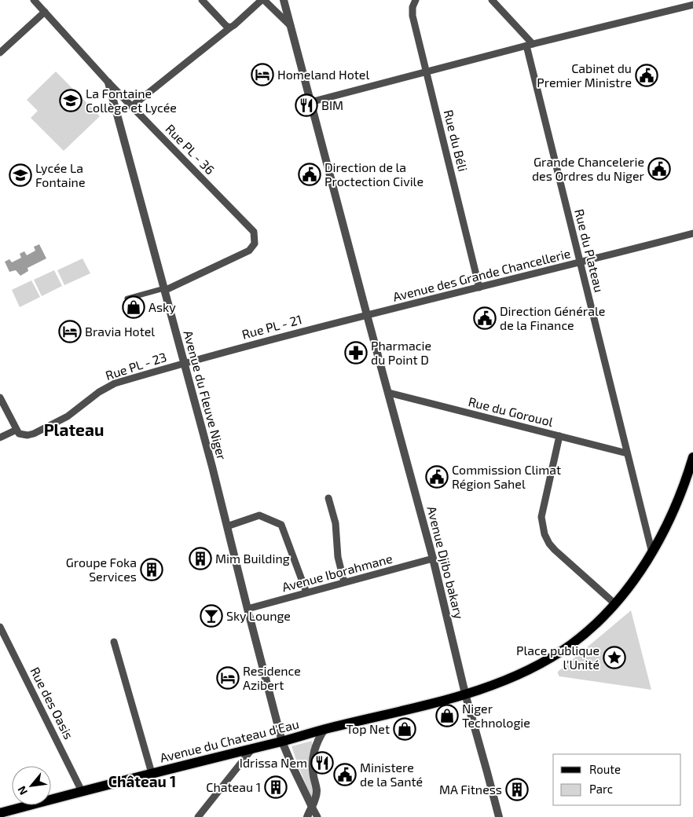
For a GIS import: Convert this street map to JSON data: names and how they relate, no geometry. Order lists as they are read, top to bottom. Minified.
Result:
{"streets":{"main road":["Avenue du Chateau d'Eau"],"street":["Rue du Béli","Rue PL - 36","Rue du Plateau","Avenue des Grande Chancellerie","Rue PL - 21","Rue PL - 23","Avenue du Fleuve Niger","Rue du Gorouol","Avenue Djibo bakary","Avenue Iborahmane","Rue des Oasis"]},"crossings":[["Rue du Béli","Avenue des Grande Chancellerie"],["Rue PL - 36","Avenue du Fleuve Niger"],["Rue du Plateau","Avenue des Grande Chancellerie"],["Rue du Plateau","Rue du Gorouol"],["Rue du Plateau","Avenue du Chateau d'Eau"],["Avenue des Grande Chancellerie","Rue PL - 21"],["Avenue des Grande Chancellerie","Avenue Djibo bakary"],["Rue PL - 21","Rue PL - 23"],["Rue PL - 21","Avenue du Fleuve Niger"],["Rue PL - 21","Avenue Djibo bakary"],["Rue PL - 23","Avenue du Fleuve Niger"],["Avenue du Fleuve Niger","Avenue Iborahmane"],["Avenue du Fleuve Niger","Avenue du Chateau d'Eau"],["Rue du Gorouol","Avenue Djibo bakary"],["Avenue Djibo bakary","Avenue Iborahmane"],["Avenue Djibo bakary","Avenue du Chateau d'Eau"],["Rue des Oasis","Avenue du Chateau d'Eau"]],"districts":["Plateau","Château 1"],"places":{"hotel":["Homeland Hotel","Bravia Hotel","Residence Azibert"],"public building":["Cabinet du Premier Ministre","Grande Chancelerie des Ordres du Niger","Direction de la Proctection Civile","Direction Générale de la Finance","Commission Climat Région Sahel","Ministere de la Santé"],"school or university":["La Fontaine Collège et Lycée","Lycée La Fontaine"],"restaurant":["BIM","Idrissa Nem"],"shop":["Asky","Niger Technologie","Top Net"],"pharmacy":["Pharmacie du Point D"],"building":["Mim Building","Groupe Foka Services","Chateau 1","MA Fitness"],"bar":["Sky Lounge"],"place":["Place publique l'Unité"]},"legend":["Route","Parc"],"north":"bottom left"}
